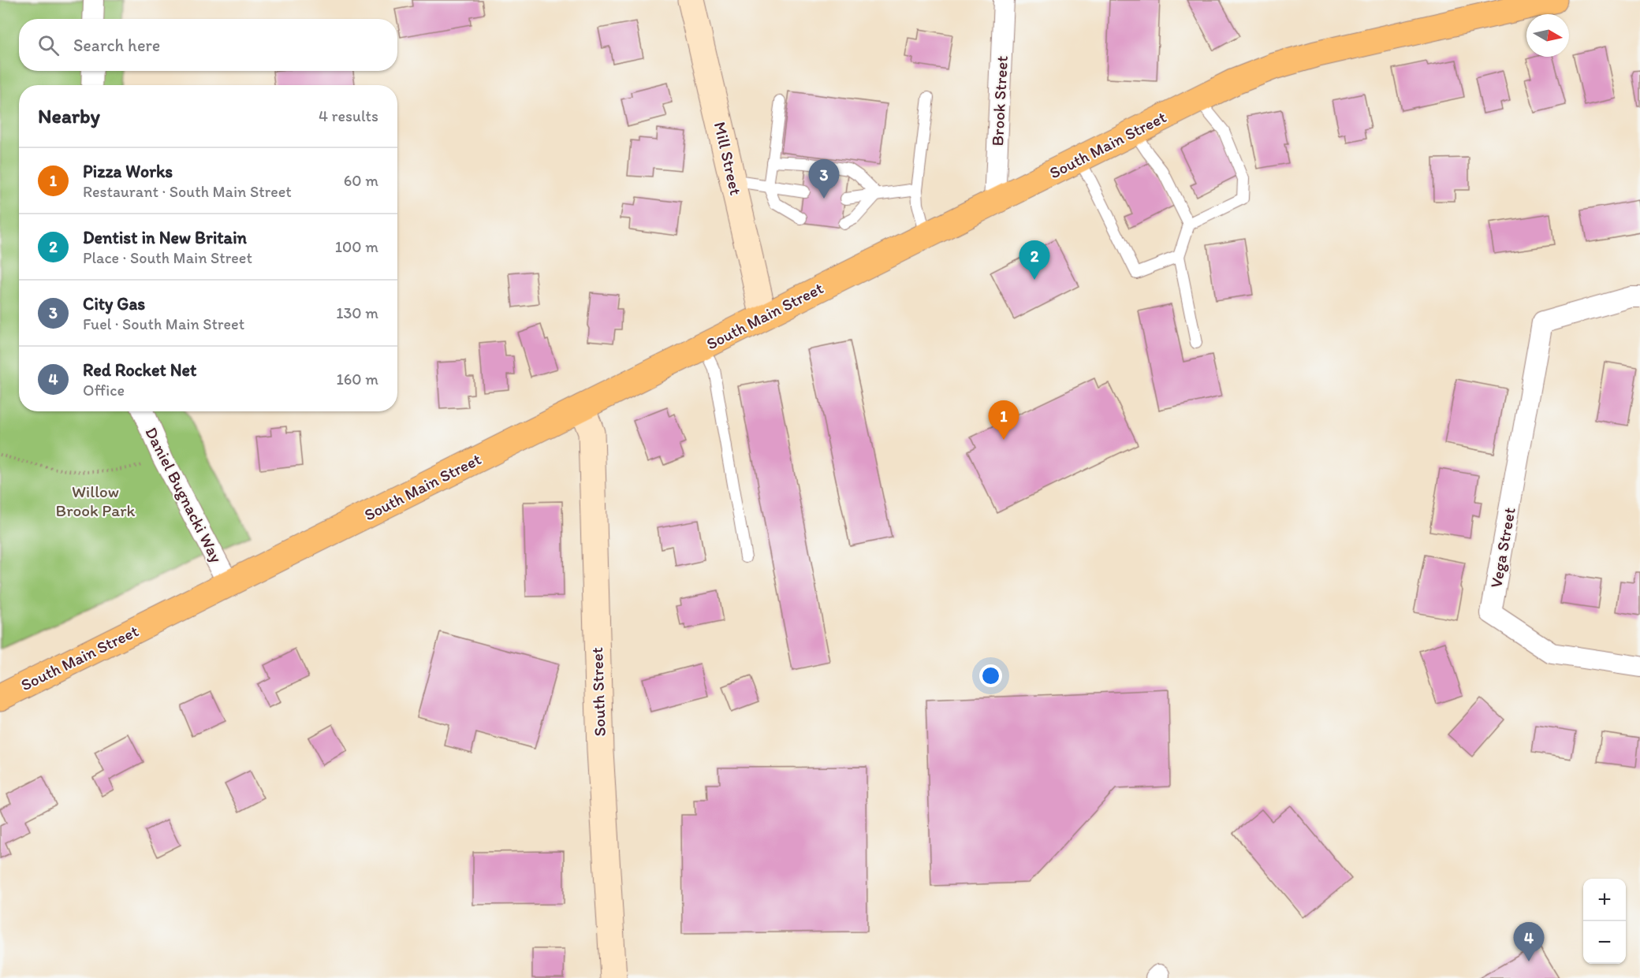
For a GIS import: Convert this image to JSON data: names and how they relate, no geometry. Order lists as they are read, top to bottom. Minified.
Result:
{"streets":{"main road":["South Main Street","Mill Street","South Street"],"street":["Brook Street","Daniel Bugnacki Way","Vega Street"]},"crossings":[["Brook Street","South Main Street"],["South Main Street","Mill Street"],["South Main Street","Daniel Bugnacki Way"],["South Main Street","South Street"]],"parks":["Willow Brook Park"],"north":"right","page":{"search":"Search here","heading":["Nearby","4 results"],"list":[{"mark":"1","name":"Pizza Works","note":"Restaurant · South Main Street","value":"60 m"},{"mark":"2","name":"Dentist in New Britain","note":"Place · South Main Street","value":"100 m"},{"mark":"3","name":"City Gas","note":"Fuel · South Main Street","value":"130 m"},{"mark":"4","name":"Red Rocket Net","note":"Office","value":"160 m"}],"pins":["3","2","1","4"],"map_buttons":["+","−"]}}
